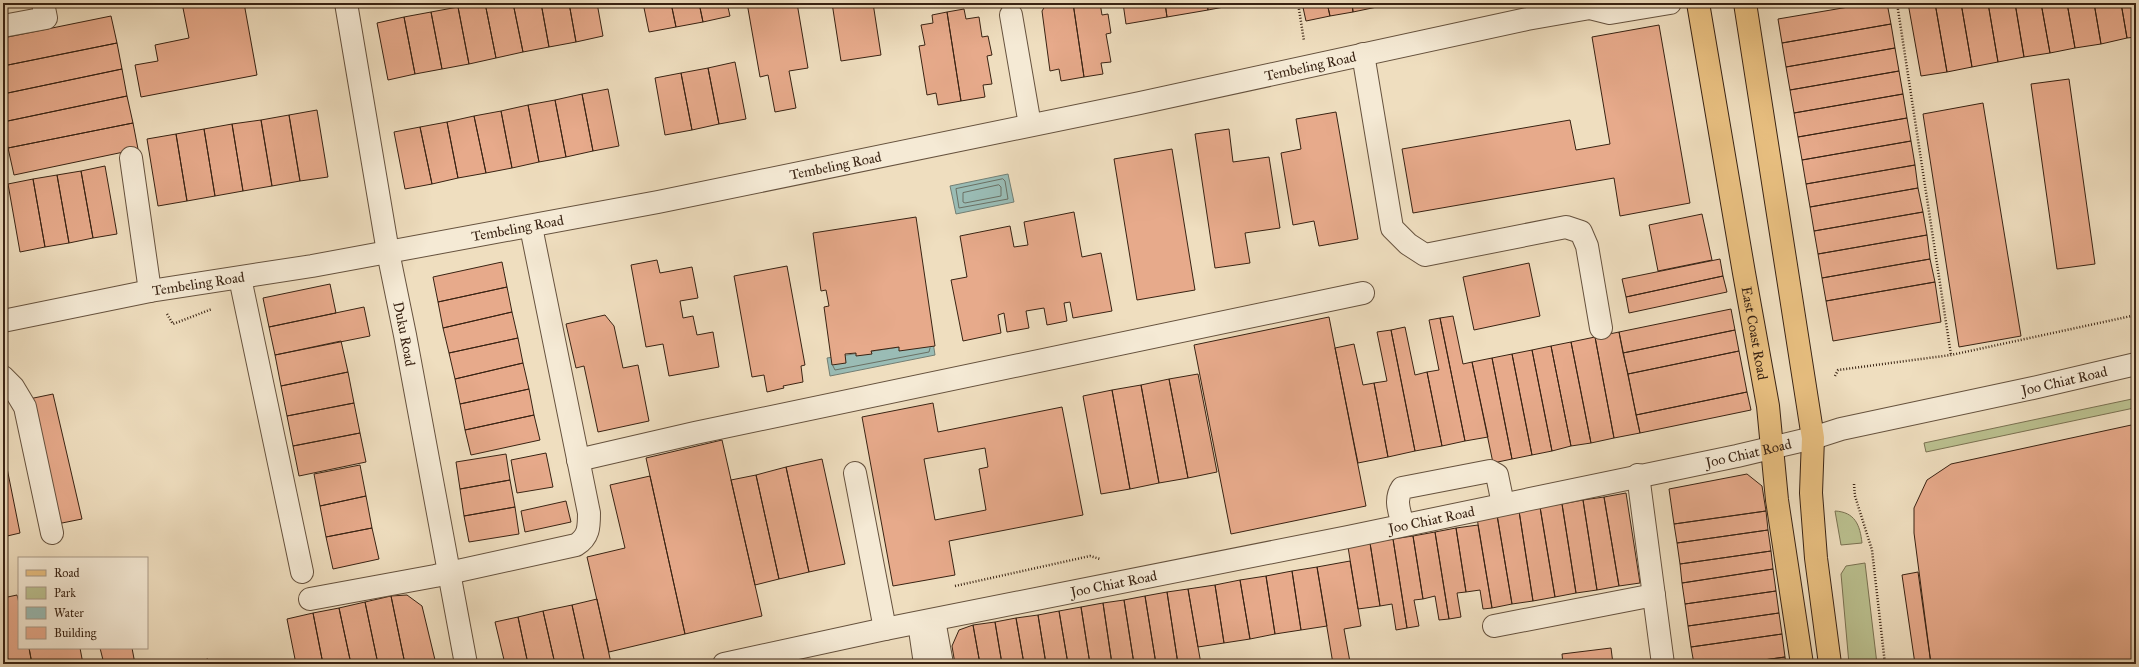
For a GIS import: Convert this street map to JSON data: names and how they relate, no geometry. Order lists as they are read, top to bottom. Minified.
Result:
{"streets":{"main road":["East Coast Road"],"street":["Tembeling Road","Duku Road","Joo Chiat Road"]},"crossings":[["Tembeling Road","Duku Road"],["East Coast Road","Joo Chiat Road"]],"legend":["Road","Park","Water","Building"]}
